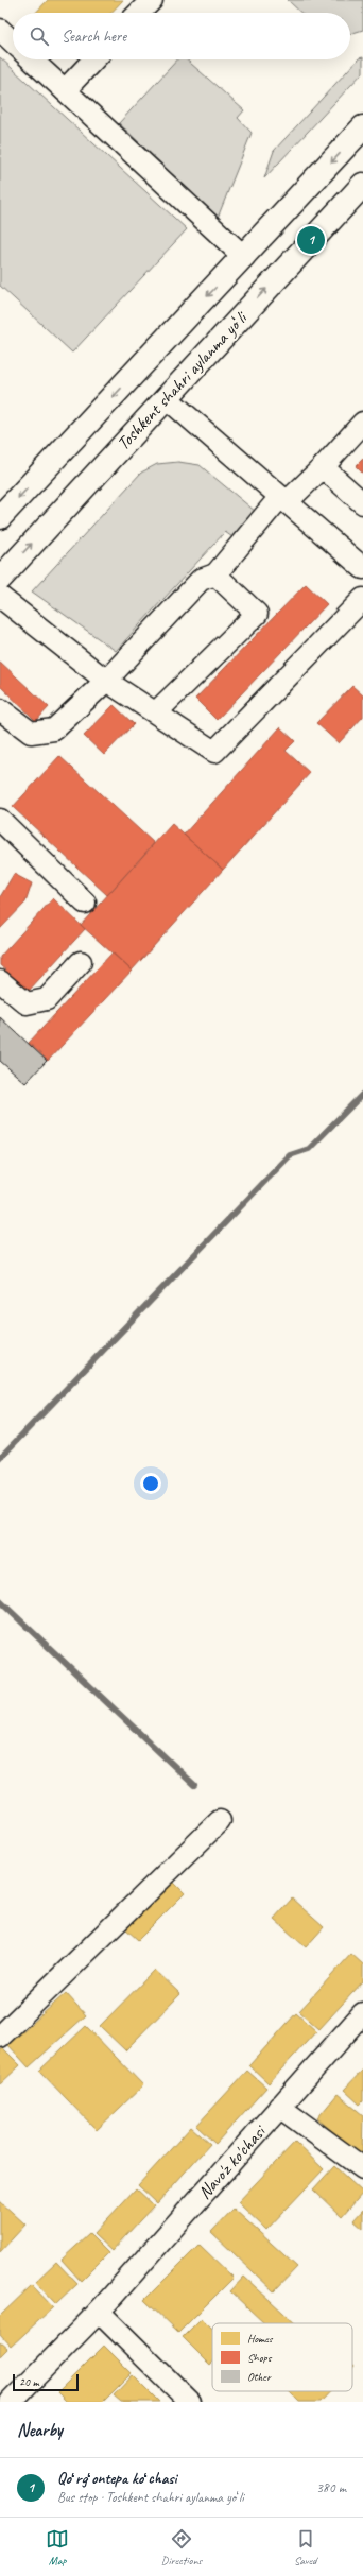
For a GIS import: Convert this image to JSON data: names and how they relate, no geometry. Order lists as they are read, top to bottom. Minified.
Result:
{"streets":{"highway":["Toshkent shahri aylanma yoʻli"],"street":["Navo'z ko'chasi"]},"legend":["Homes","Shops","Other"],"scale_bar":"20 m","page":{"search":"Search here","pins":"1","scale":"20 m","heading":"Nearby","list":[{"mark":"1","name":"Qoʻrgʻontepa koʻchasi","note":"Bus stop · Toshkent shahri aylanma yoʻli","value":"380 m"}],"nav":["Map","Directions","Saved"]}}
